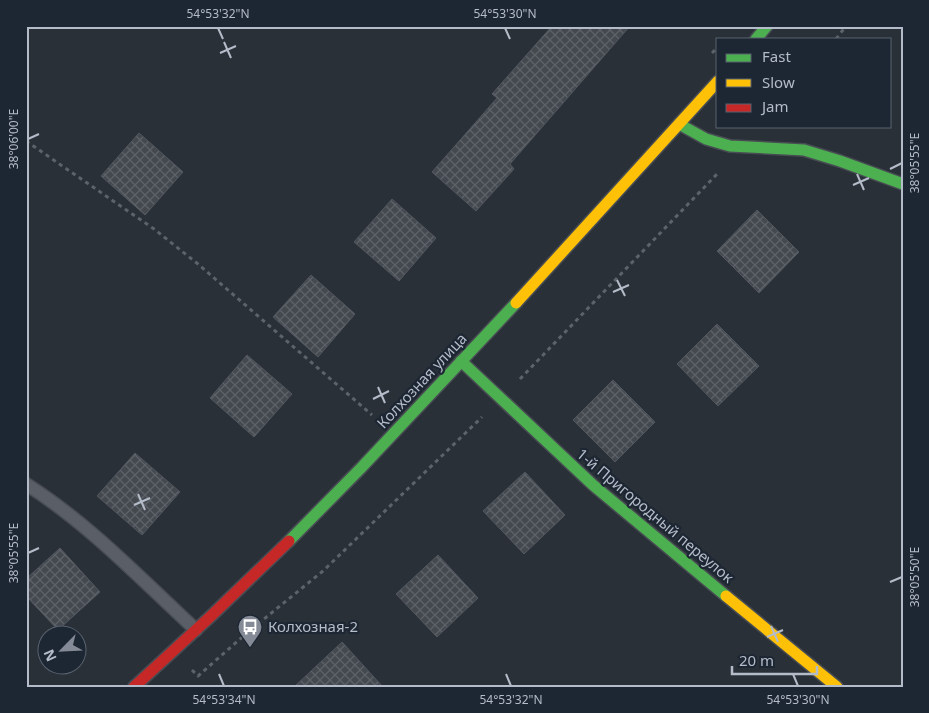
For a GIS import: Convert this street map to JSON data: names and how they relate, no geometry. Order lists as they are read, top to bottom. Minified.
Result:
{"streets":{"main road":["Колхозная улица","1-й Пригородный переулок"]},"crossings":[["Колхозная улица","1-й Пригородный переулок"]],"places":{"bus stop":["Колхозная-2"]},"legend":["Fast","Slow","Jam"],"scale_bar":"20 m","north":"bottom left","coordinates":["54°53'32\"N","54°53'30\"N","38°06'00\"E","38°05'55\"E","38°05'50\"E","54°53'34\"N"]}
